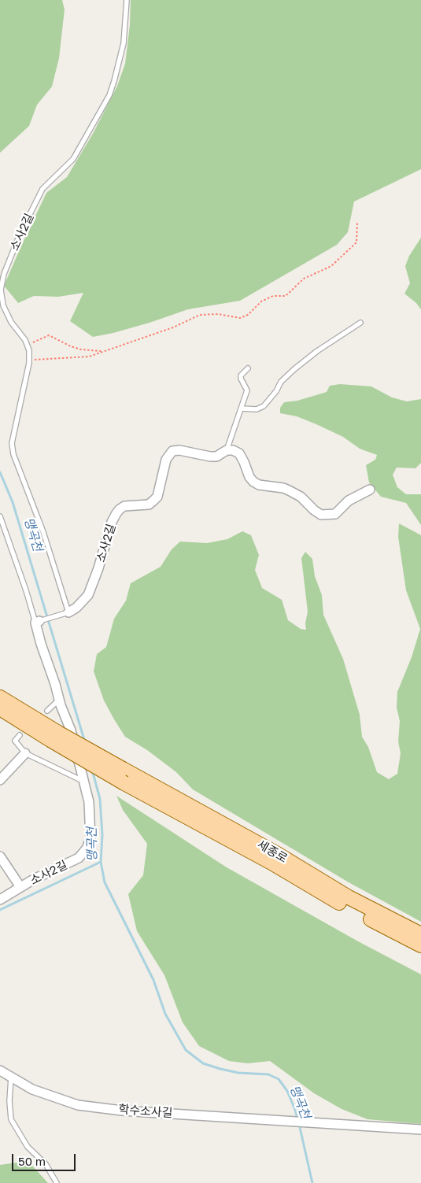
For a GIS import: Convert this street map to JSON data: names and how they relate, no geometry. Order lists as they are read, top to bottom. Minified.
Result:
{"streets":{"main road":["세종로"],"street":["소사2길","학수소사길"]},"water":["맹곡천"],"scale_bar":"50 m"}
